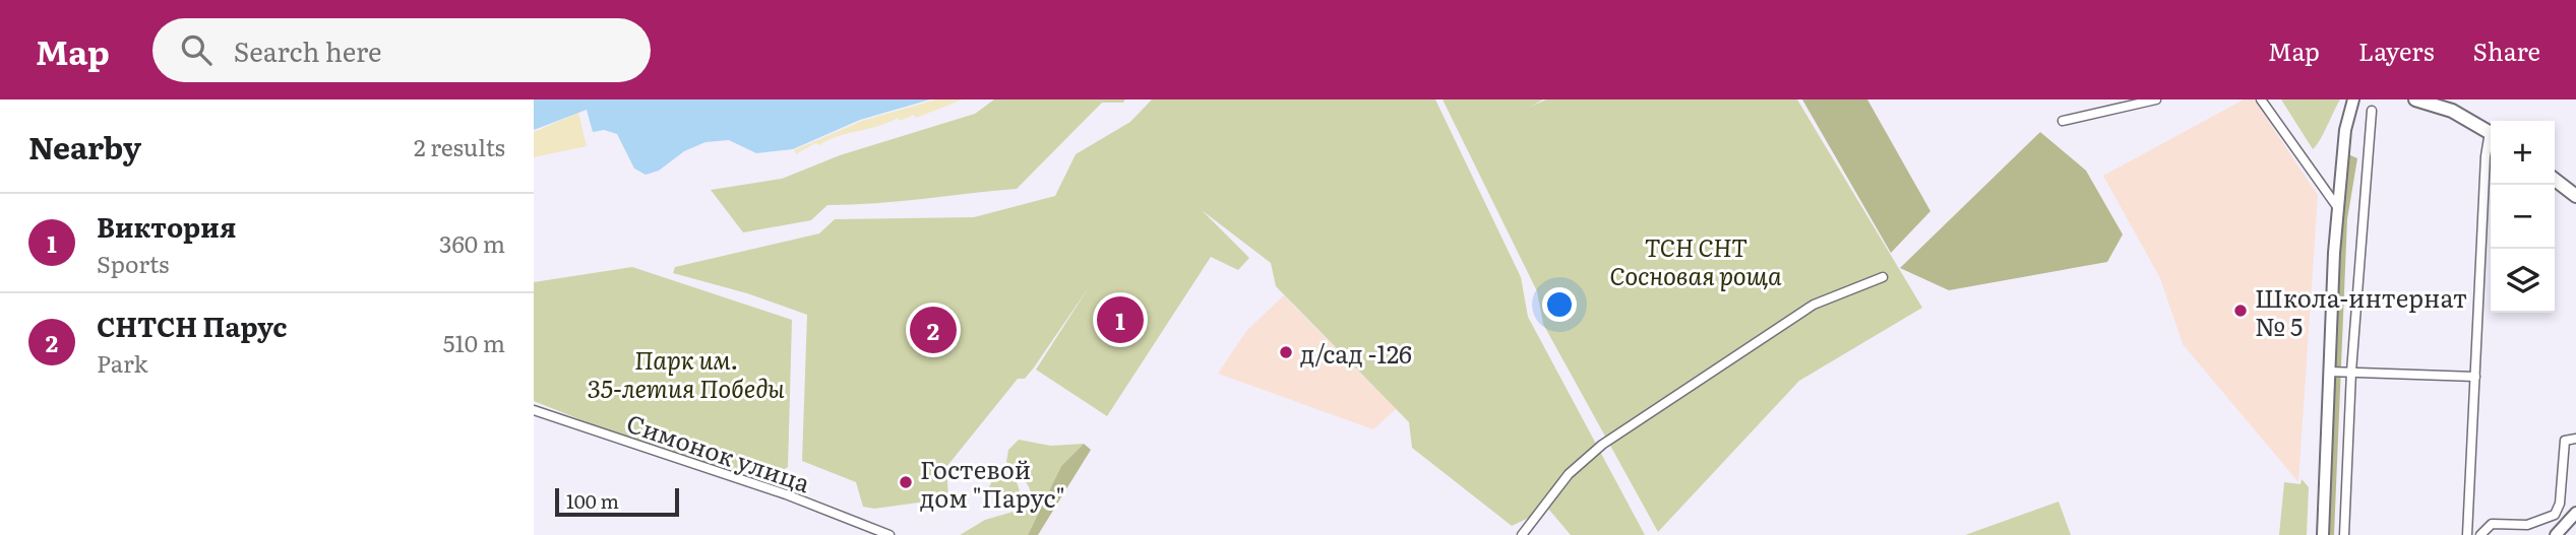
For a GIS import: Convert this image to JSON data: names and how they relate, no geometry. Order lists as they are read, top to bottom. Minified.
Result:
{"streets":{"street":["Симонок улица"]},"parks":["ТСН СНТ Сосновая роща","Парк им. 35-летия Победы"],"places":["Школа-интернат № 5","д/сад -126","Гостевой дом \"Парус\""],"scale_bar":"100 m","page":{"header":"Map","search":"Search here","nav":["Map","Layers","Share"],"heading":["Nearby","2 results"],"map_buttons":["+","−"],"list":[{"mark":"1","name":"Виктория","note":"Sports","value":"360 m"},{"mark":"2","name":"СНТСН Парус","note":"Park","value":"510 m"}],"pins":["1","2"],"scale":"100 m"}}
